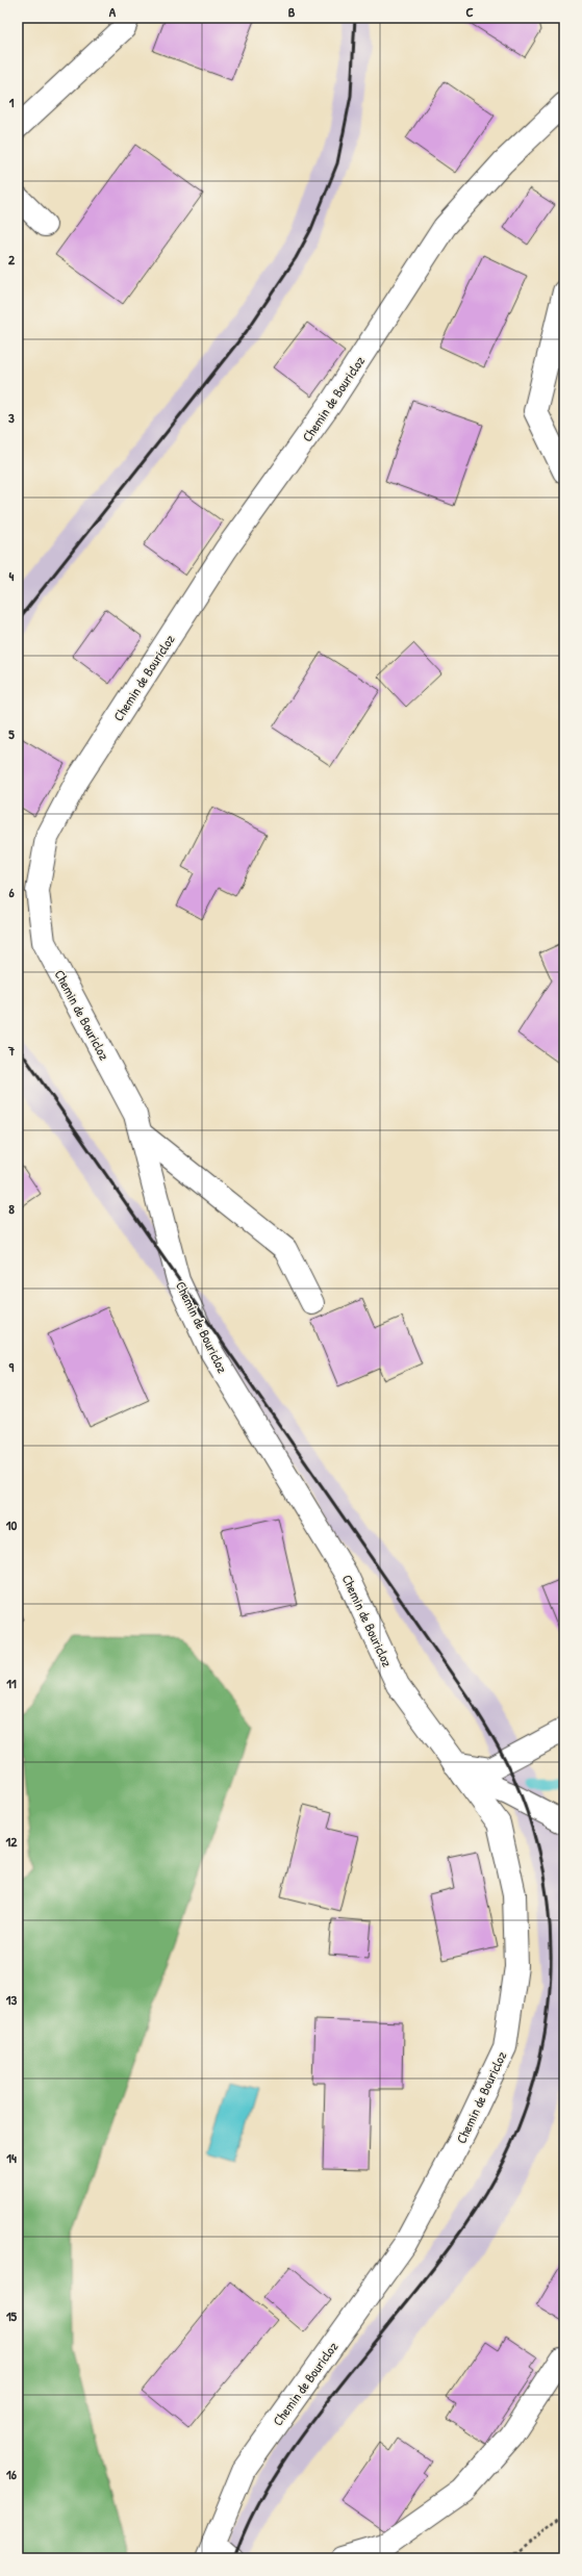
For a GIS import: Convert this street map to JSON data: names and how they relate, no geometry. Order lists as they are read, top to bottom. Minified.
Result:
{"streets":{"street":["Chemin de Bouricloz"]},"grid":{"columns":["A","B","C"],"rows":["1","2","3","4","5","6","7","8","9","10","11","12","13","14","15","16"]}}
